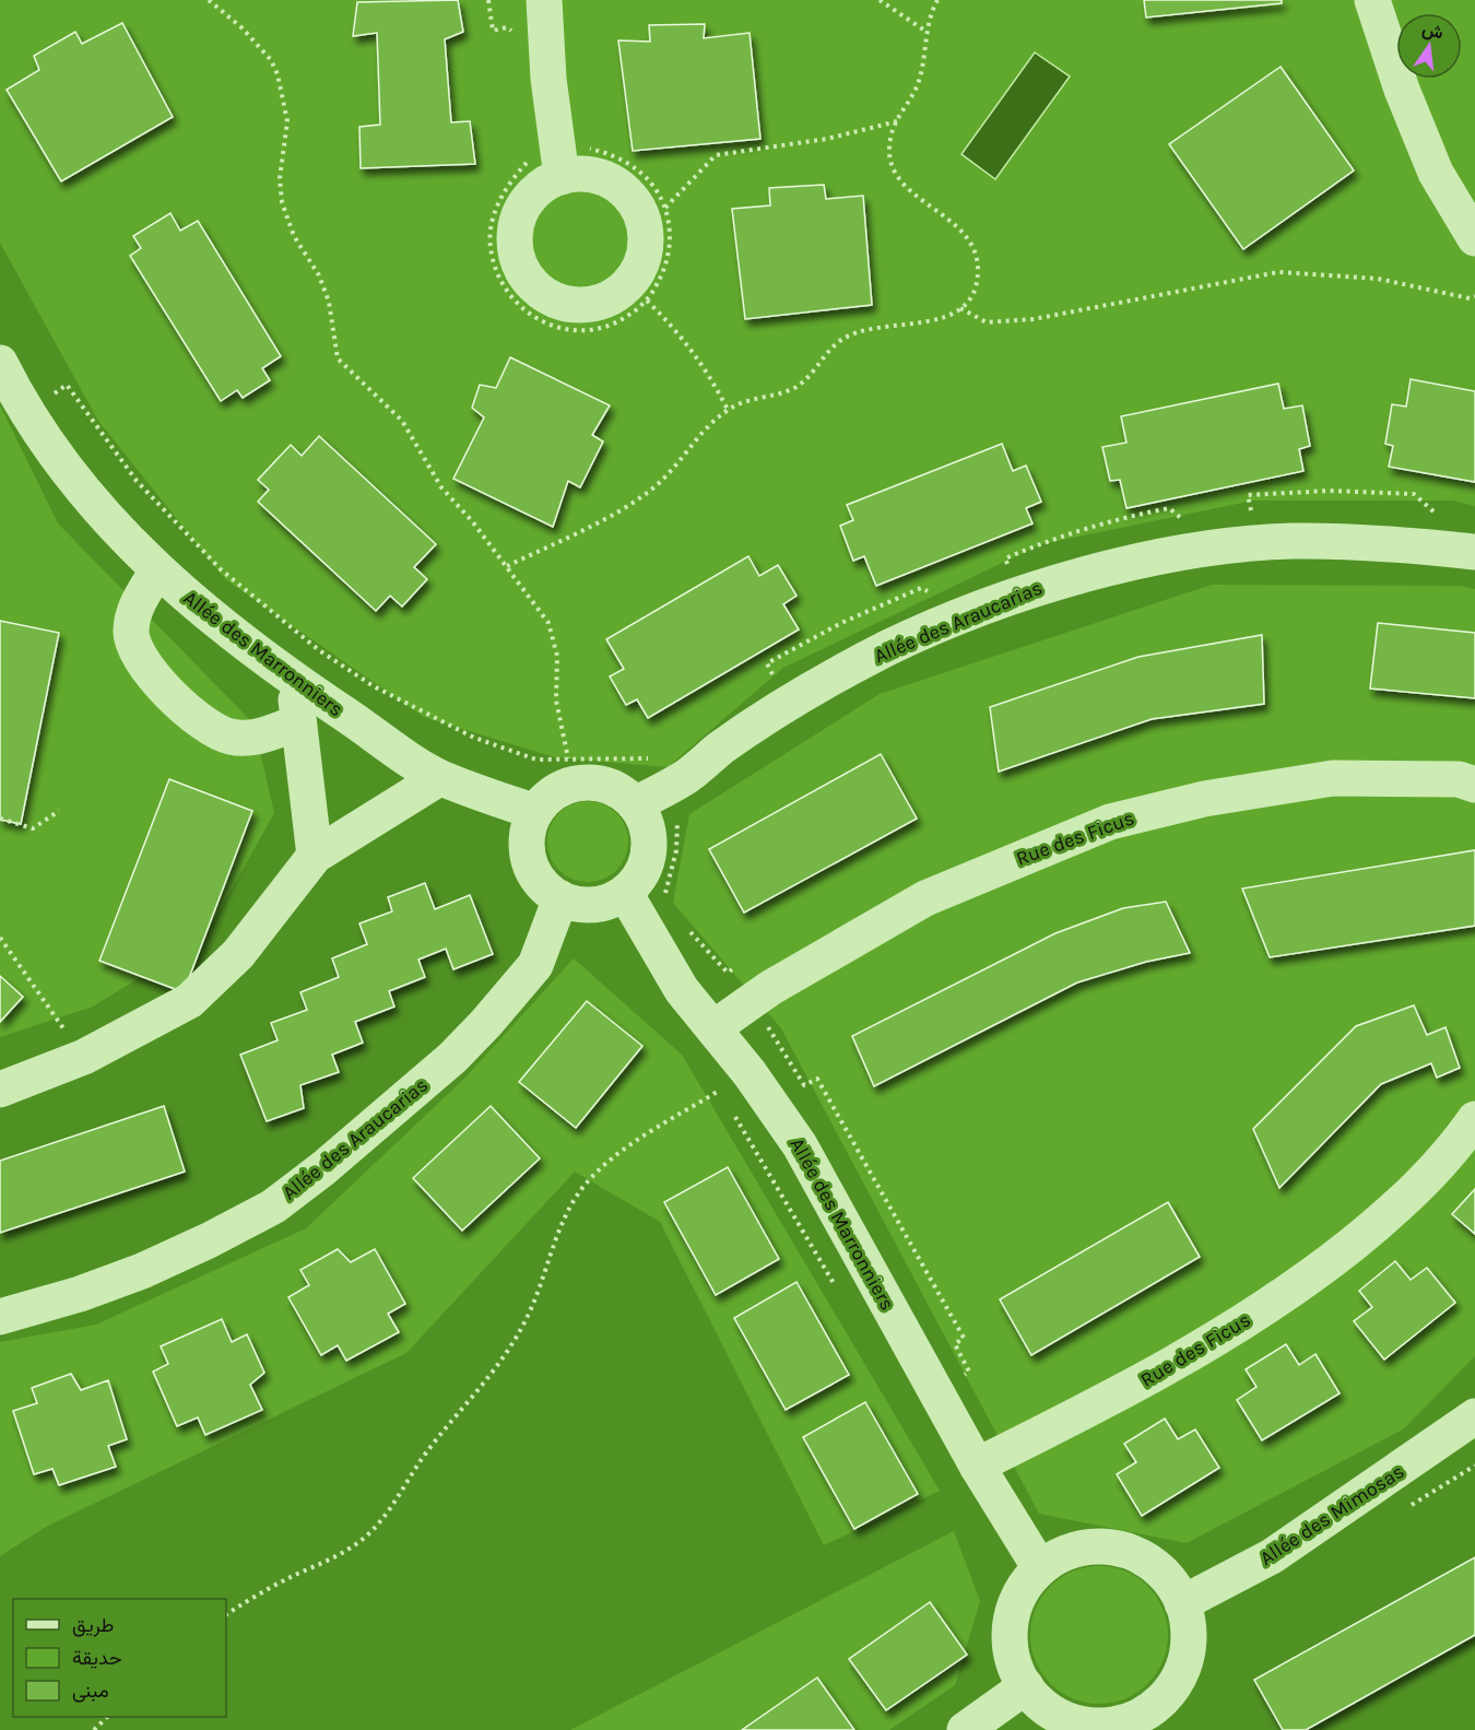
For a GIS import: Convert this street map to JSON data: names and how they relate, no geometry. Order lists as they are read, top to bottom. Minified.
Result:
{"streets":{"street":["Allée des Araucarias","Allée des Marronniers","Rue des Ficus","Allée des Mimosas"]},"crossings":[["Allée des Araucarias","Allée des Marronniers"],["Allée des Marronniers","Rue des Ficus"],["Allée des Marronniers","Allée des Mimosas"]],"legend":["طريق","حديقة","مبنى"],"north":"top"}
